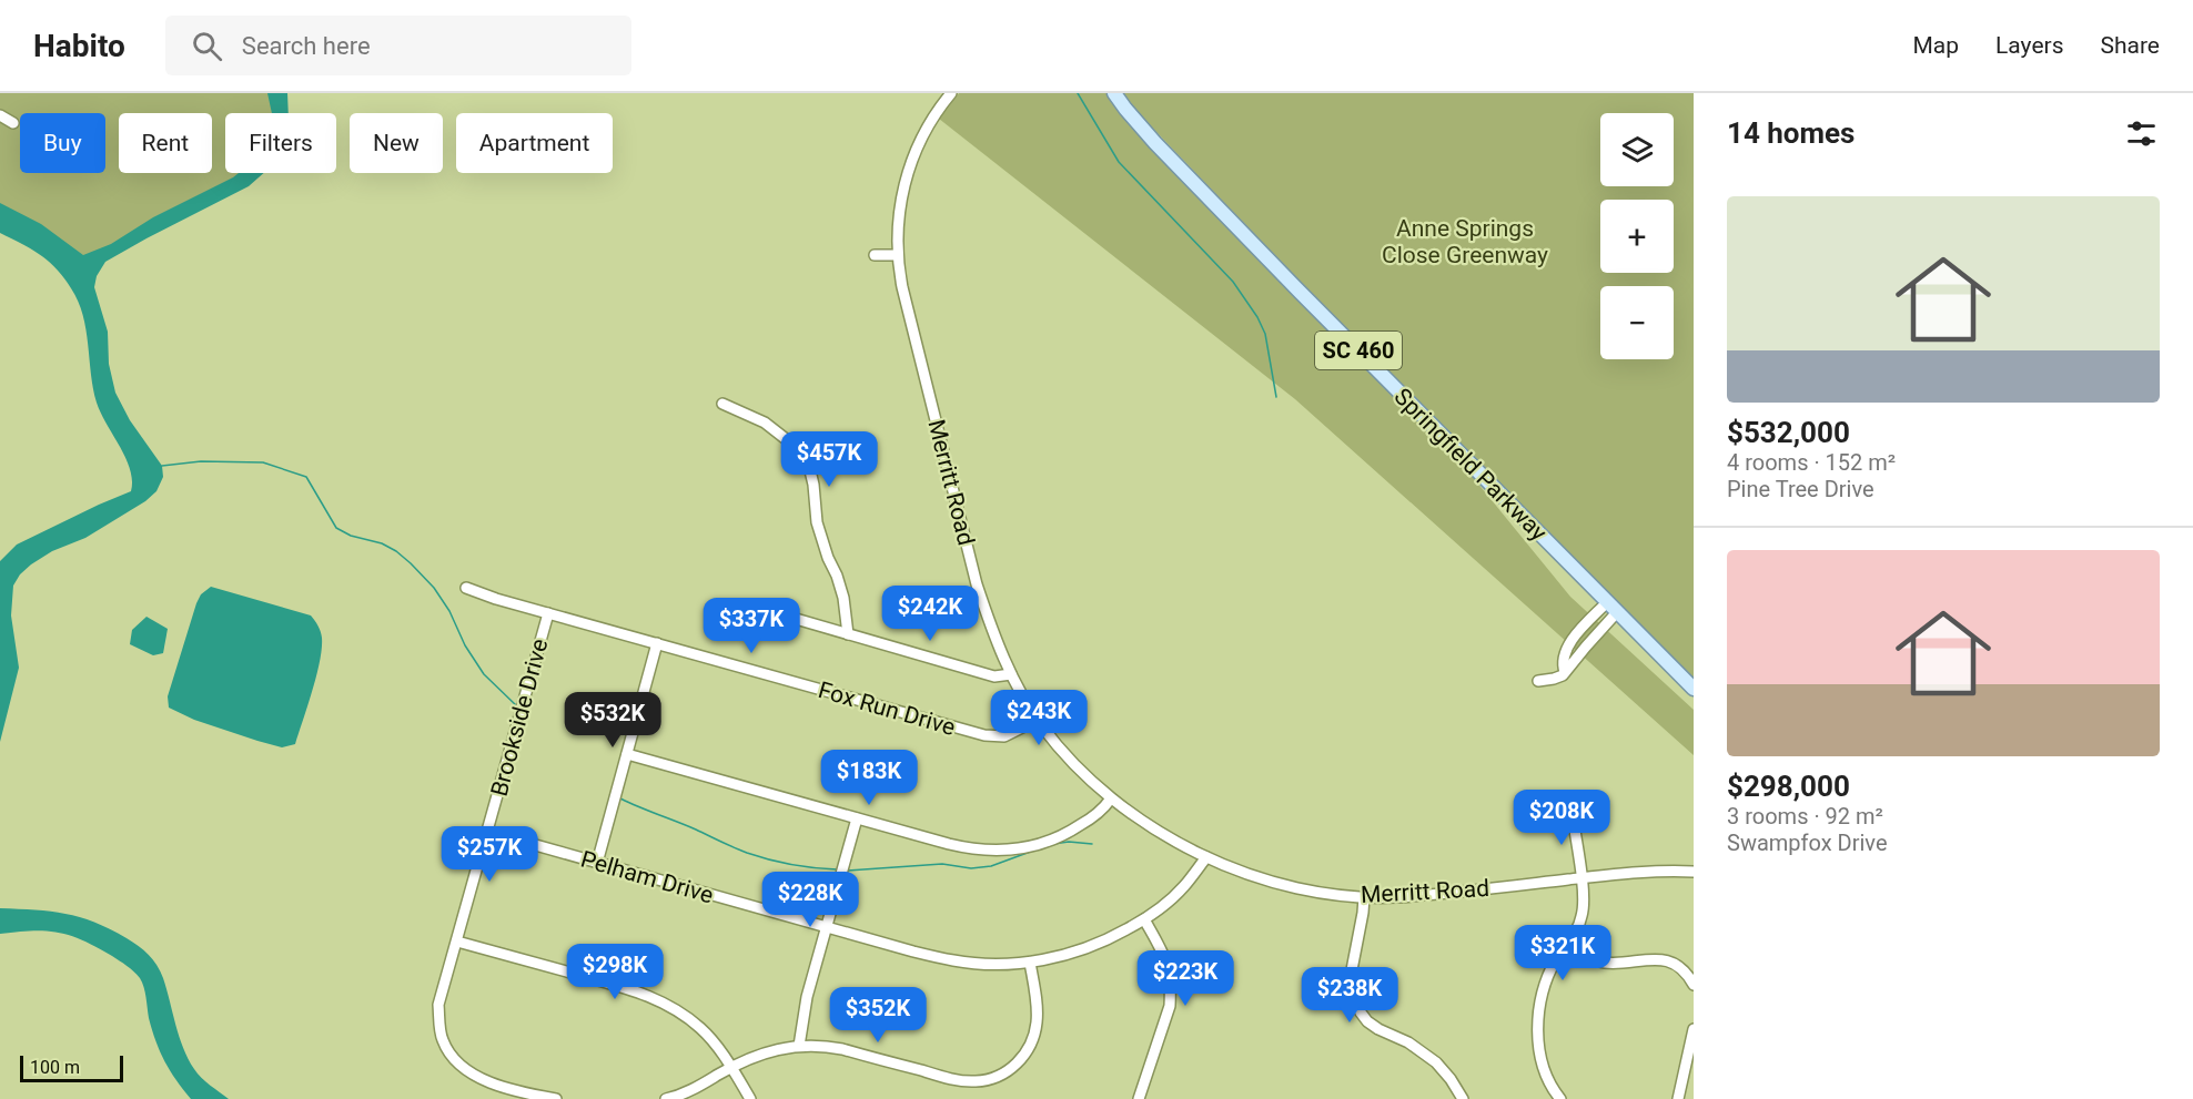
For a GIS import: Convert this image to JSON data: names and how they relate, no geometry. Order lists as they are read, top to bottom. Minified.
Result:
{"streets":{"main road":["SC 460","Springfield Parkway"],"street":["Merritt Road","Fox Run Drive","Brookside Drive","Pelham Drive"]},"crossings":[["Merritt Road","Fox Run Drive"],["Merritt Road","Pelham Drive"],["Fox Run Drive","Brookside Drive"],["Brookside Drive","Pelham Drive"]],"parks":["Anne Springs Close Greenway"],"scale_bar":"100 m","page":{"header":"Habito","search":"Search here","nav":["Map","Layers","Share"],"heading":"14 homes","map_buttons":["+","−"],"chip":["Buy","Rent","Filters","New","Apartment"],"list":[{"name":"$532,000","note":"4 rooms · 152 m² · Pine Tree Drive"},{"name":"$298,000","note":"3 rooms · 92 m² · Swampfox Drive"}],"price":["$457K","$242K","$337K","$243K","$532K","$183K","$208K","$257K","$228K","$321K","$298K","$223K","$238K","$352K"],"scale":"100 m"}}
